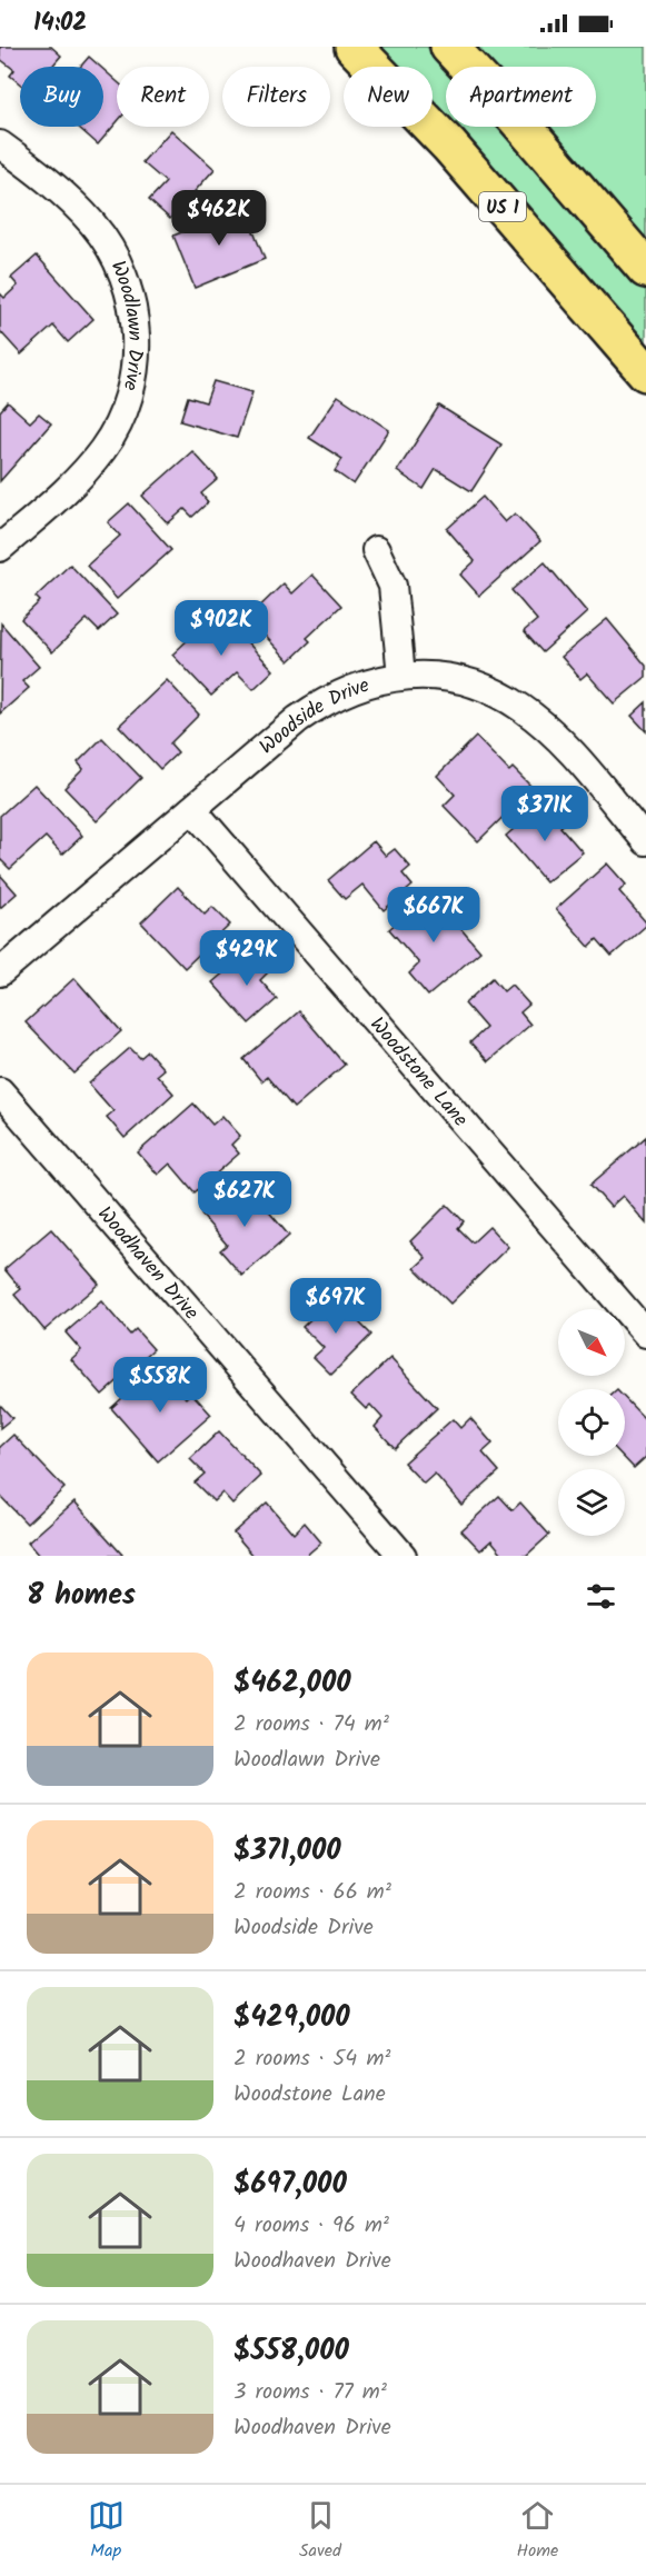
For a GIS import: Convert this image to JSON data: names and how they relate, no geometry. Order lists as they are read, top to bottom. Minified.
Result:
{"streets":{"main road":["US 1"],"street":["Woodlawn Drive","Woodside Drive","Woodstone Lane","Woodhaven Drive"]},"crossings":[["Woodside Drive","Woodstone Lane"]],"north":"bottom right","page":{"status":"14:02","chip":["Buy","Rent","Filters","New","Apartment"],"price":["$462K","$902K","$371K","$667K","$429K","$627K","$697K","$558K"],"heading":"8 homes","list":[{"name":"$462,000","note":"2 rooms · 74 m² · Woodlawn Drive"},{"name":"$371,000","note":"2 rooms · 66 m² · Woodside Drive"},{"name":"$429,000","note":"2 rooms · 54 m² · Woodstone Lane"},{"name":"$697,000","note":"4 rooms · 96 m² · Woodhaven Drive"},{"name":"$558,000","note":"3 rooms · 77 m² · Woodhaven Drive"}],"tabs":["Map","Saved","Home"]}}
